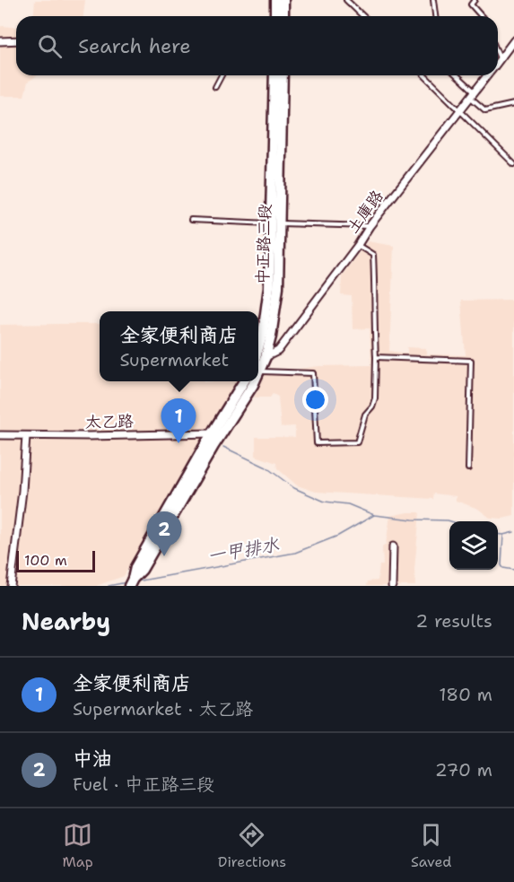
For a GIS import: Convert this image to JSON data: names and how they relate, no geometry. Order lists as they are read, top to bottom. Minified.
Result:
{"streets":{"main road":["中正路三段"],"street":["土庫路","太乙路"]},"crossings":[["土庫路","中正路三段"],["中正路三段","太乙路"]],"water":["一甲排水"],"scale_bar":"100 m","page":{"search":"Search here","popup":["全家便利商店","Supermarket"],"pins":["1","2"],"scale":"100 m","heading":["Nearby","2 results"],"list":[{"mark":"1","name":"全家便利商店","note":"Supermarket · 太乙路","value":"180 m"},{"mark":"2","name":"中油","note":"Fuel · 中正路三段","value":"270 m"}],"nav":["Map","Directions","Saved"]}}
